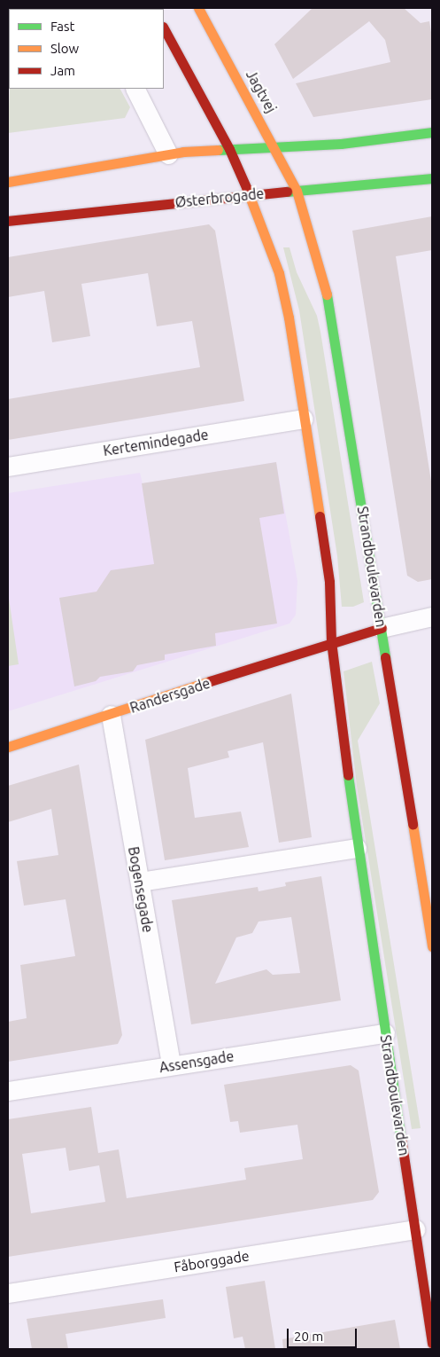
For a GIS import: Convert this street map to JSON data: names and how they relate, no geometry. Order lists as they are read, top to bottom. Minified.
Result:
{"streets":{"street":["Jagtvej","Østerbrogade","Kertemindegade","Strandboulevarden","Randersgade","Bogensegade","Assensgade","Fåborggade"]},"crossings":[["Jagtvej","Østerbrogade"],["Jagtvej","Strandboulevarden"],["Østerbrogade","Strandboulevarden"],["Kertemindegade","Strandboulevarden"],["Strandboulevarden","Randersgade"],["Strandboulevarden","Assensgade"],["Strandboulevarden","Fåborggade"],["Randersgade","Bogensegade"],["Bogensegade","Assensgade"]],"legend":["Fast","Slow","Jam"],"scale_bar":"20 m"}
